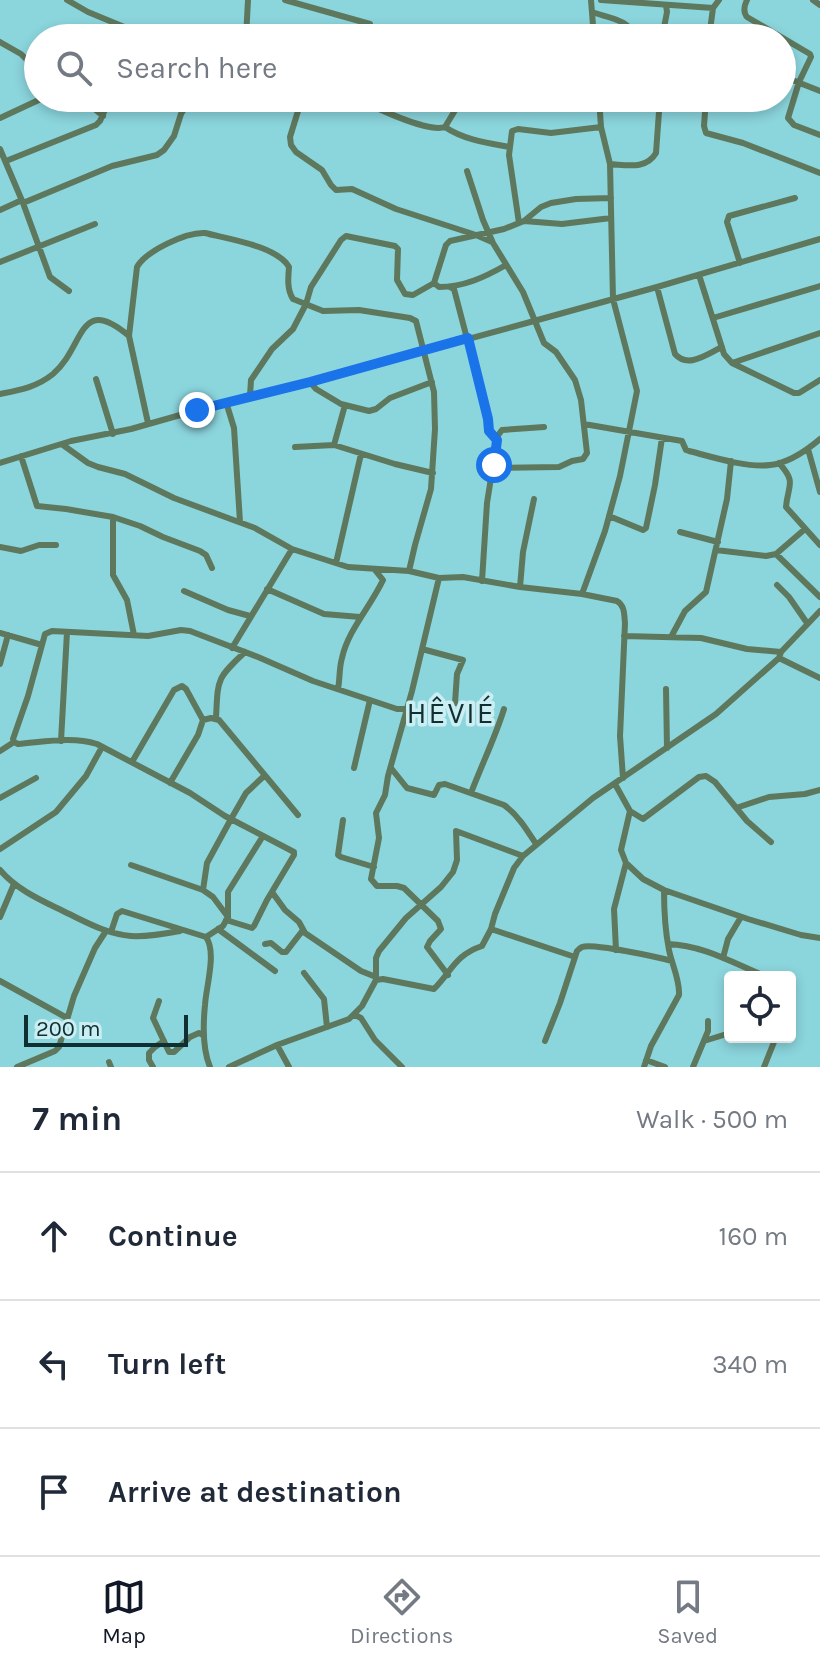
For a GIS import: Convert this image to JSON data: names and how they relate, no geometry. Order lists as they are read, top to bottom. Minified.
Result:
{"districts":["HÊVIÉ"],"scale_bar":"200 m","page":{"search":"Search here","scale":"200 m","heading":["7 min","Walk · 500 m"],"list":[["Continue","160 m"],["Turn left","340 m"],"Arrive at destination"],"nav":["Map","Directions","Saved"]}}
